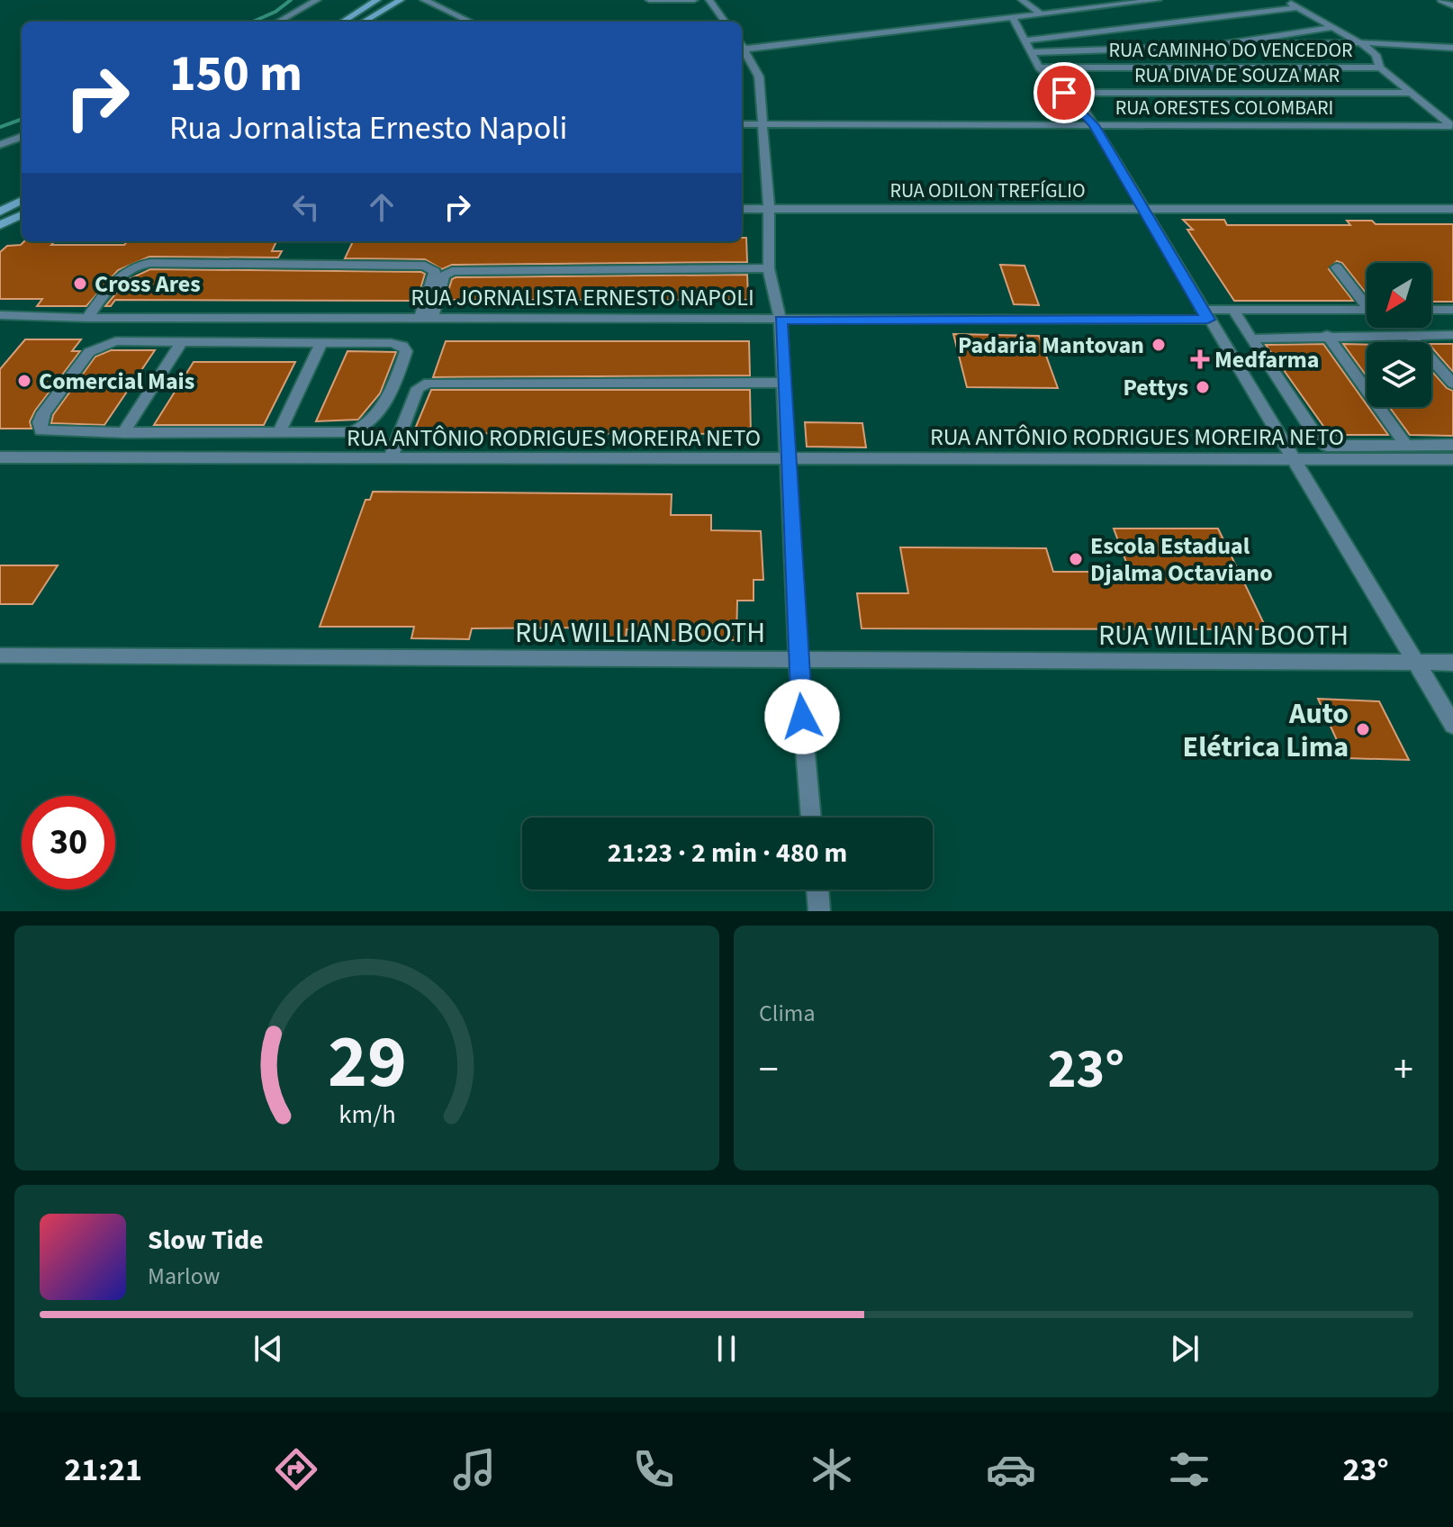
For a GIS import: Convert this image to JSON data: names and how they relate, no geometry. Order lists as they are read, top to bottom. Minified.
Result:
{"streets":{"street":["RUA CAMINHO DO VENCEDOR","RUA DIVA DE SOUZA MAR","RUA ORESTES COLOMBARI","RUA ODILON TREFÍGLIO","RUA JORNALISTA ERNESTO NAPOLI","RUA ANTÔNIO RODRIGUES MOREIRA NETO","RUA WILLIAN BOOTH"]},"places":{"other":["Cross Ares","Padaria Mantovan","Comercial Mais","Pettys","Escola Estadual Djalma Octaviano","Auto Elétrica Lima"],"health":["Medfarma"]},"north":"bottom left","page":{"turn":["150 m","Rua Jornalista Ernesto Napoli"],"limit":"30","trip":"21:23 · 2 min · 480 m","tile":"Clima","heat":["−","23°","+"],"song":["Slow Tide","Marlow"],"tabs":["21:21","23°"],"gauge":["29","km/h"]}}
